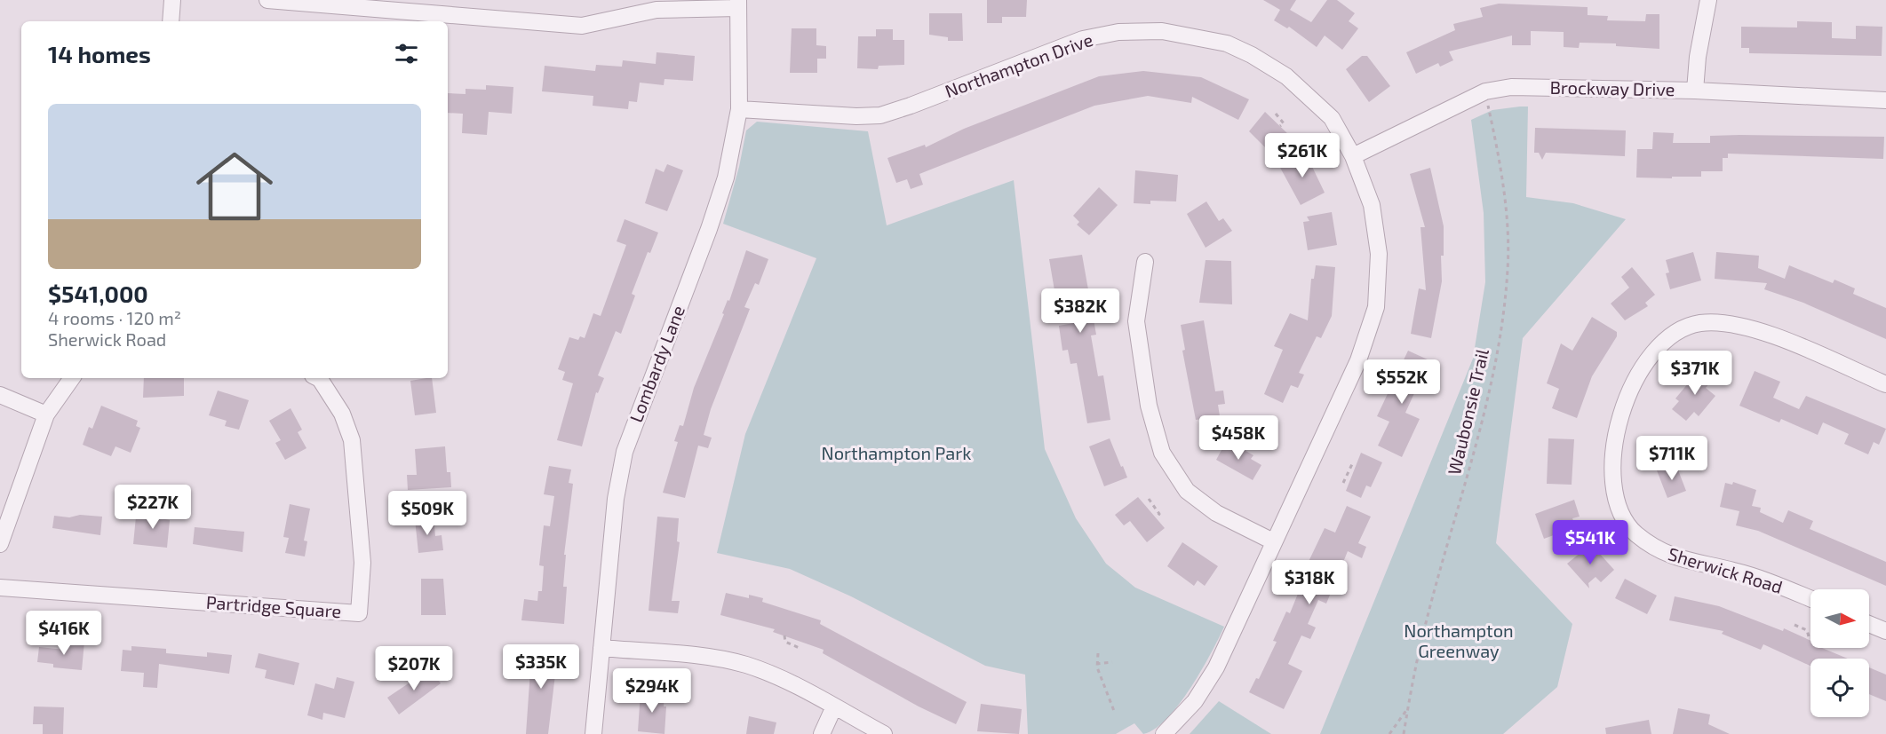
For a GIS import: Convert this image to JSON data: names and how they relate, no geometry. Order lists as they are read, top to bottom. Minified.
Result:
{"streets":{"street":["Northampton Drive","Brockway Drive","Lombardy Lane","Sherwick Road","Partridge Square"],"path":["Waubonsie Trail"]},"crossings":[["Northampton Drive","Brockway Drive"],["Northampton Drive","Lombardy Lane"],["Brockway Drive","Waubonsie Trail"]],"parks":["Northampton Park","Northampton Greenway"],"north":"right","page":{"heading":"14 homes","list":[{"name":"$541,000","note":"4 rooms · 120 m² · Sherwick Road"}],"price":["$261K","$382K","$371K","$552K","$458K","$711K","$227K","$509K","$541K","$318K","$416K","$335K","$207K","$294K"]}}
